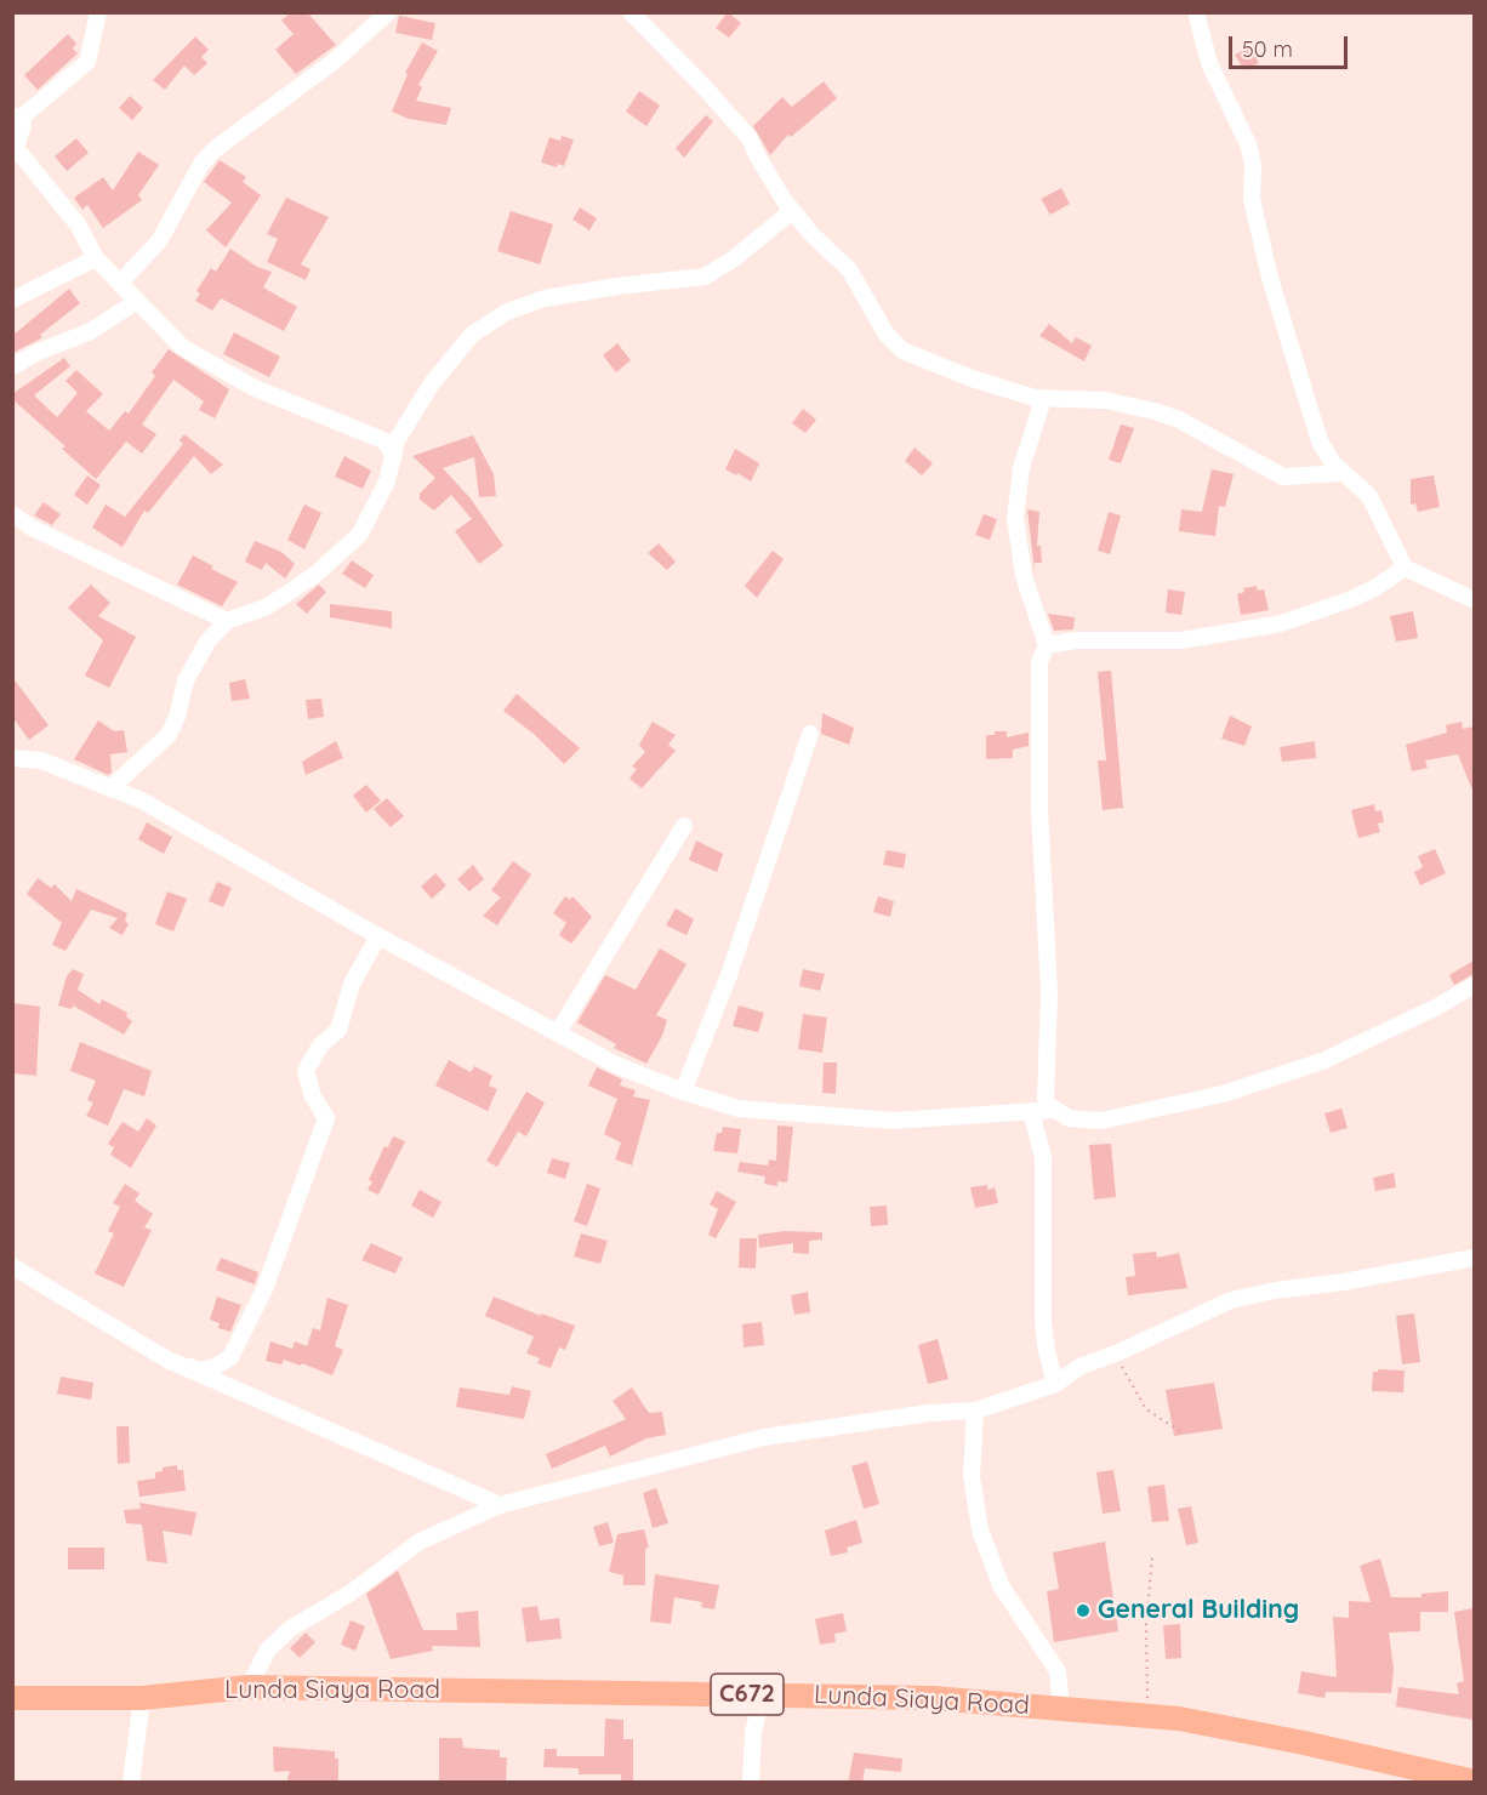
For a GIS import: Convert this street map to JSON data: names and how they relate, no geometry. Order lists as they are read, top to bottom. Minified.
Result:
{"streets":{"main road":["Lunda Siaya Road","C672"]},"places":["General Building"],"scale_bar":"50 m"}
